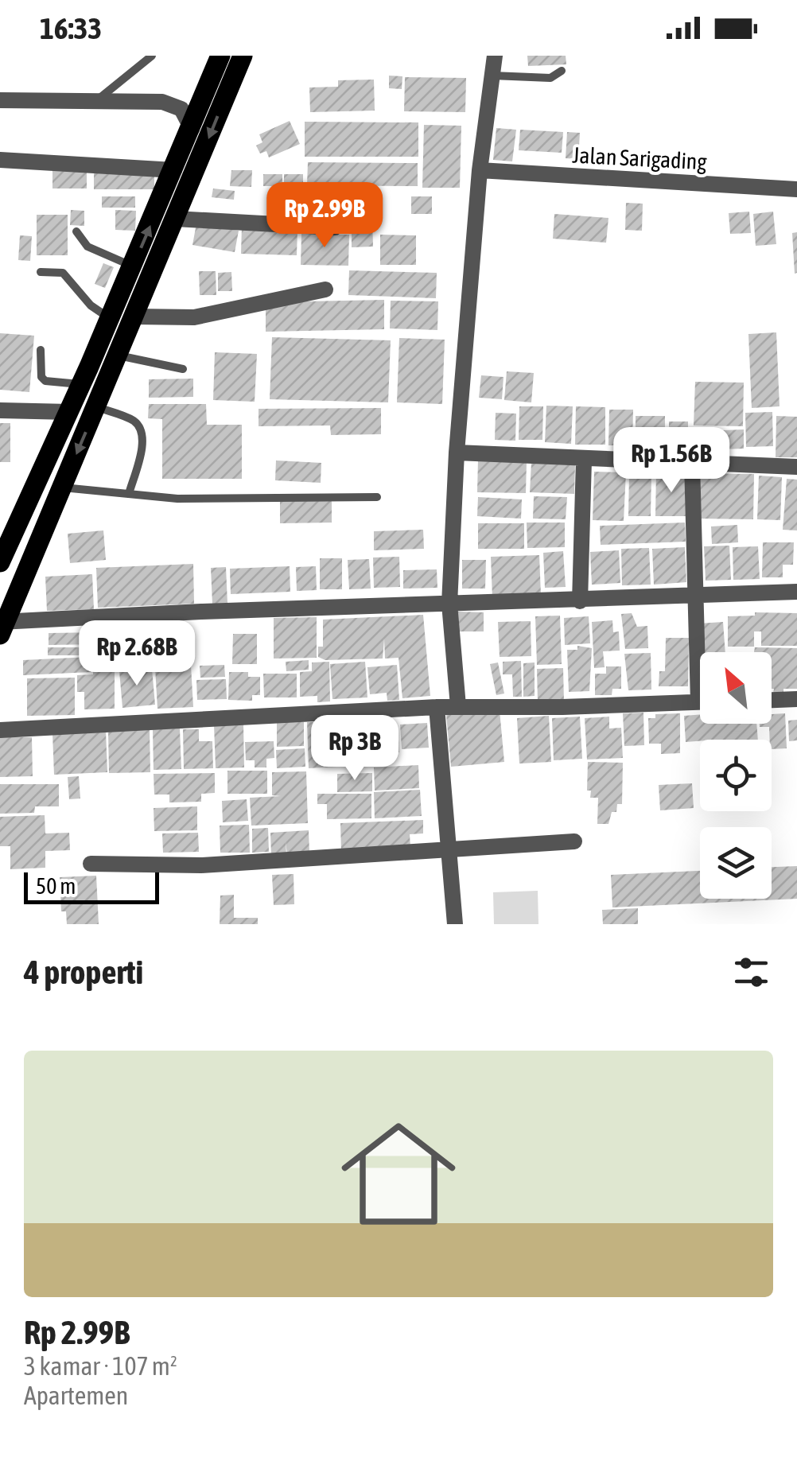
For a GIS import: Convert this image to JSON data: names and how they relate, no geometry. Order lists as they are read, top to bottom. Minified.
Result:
{"streets":{"street":["Jalan Sarigading"]},"scale_bar":"50 m","north":"top left","page":{"status":"16:33","price":["Rp 2.99B","Rp 1.56B","Rp 2.68B","Rp 3B"],"scale":"50 m","heading":"4 properti","list":[{"name":"Rp 2.99B","note":"3 kamar · 107 m² · Apartemen"}]}}
